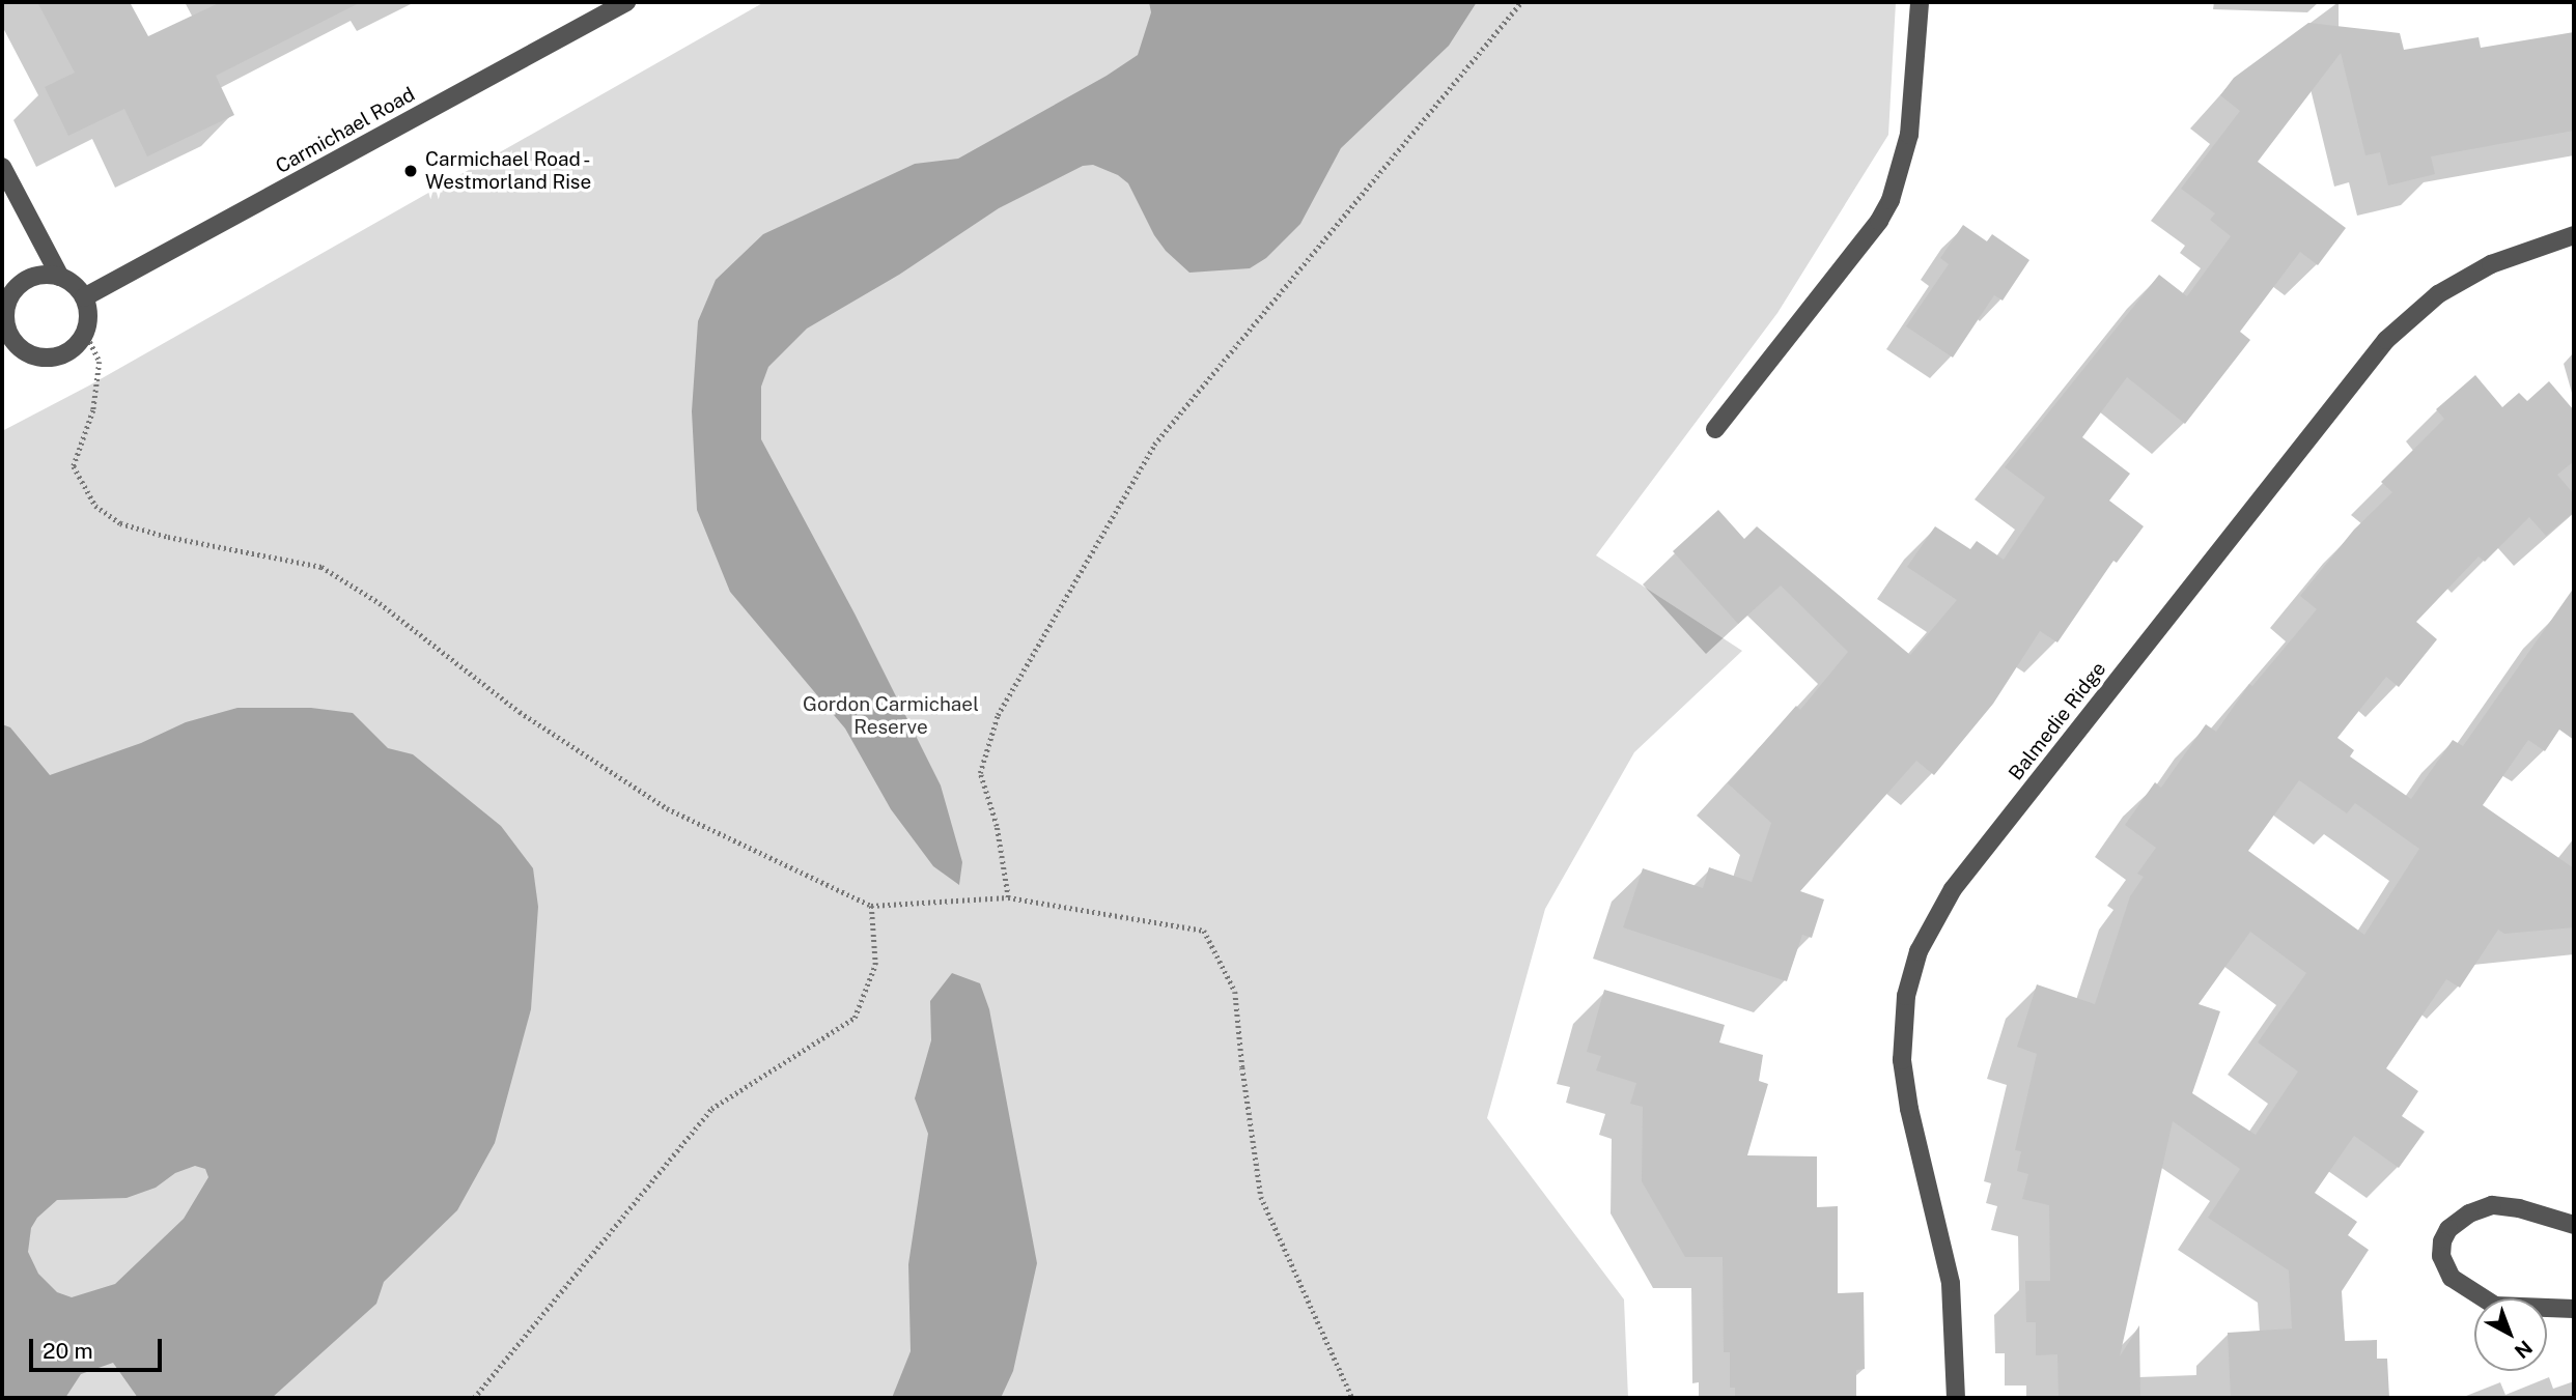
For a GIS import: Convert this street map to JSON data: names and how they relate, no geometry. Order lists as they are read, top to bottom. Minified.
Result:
{"streets":{"street":["Carmichael Road","Balmedie Ridge"]},"parks":["Gordon Carmichael Reserve"],"places":["Carmichael Road - Westmorland Rise"],"scale_bar":"20 m","north":"bottom right"}
